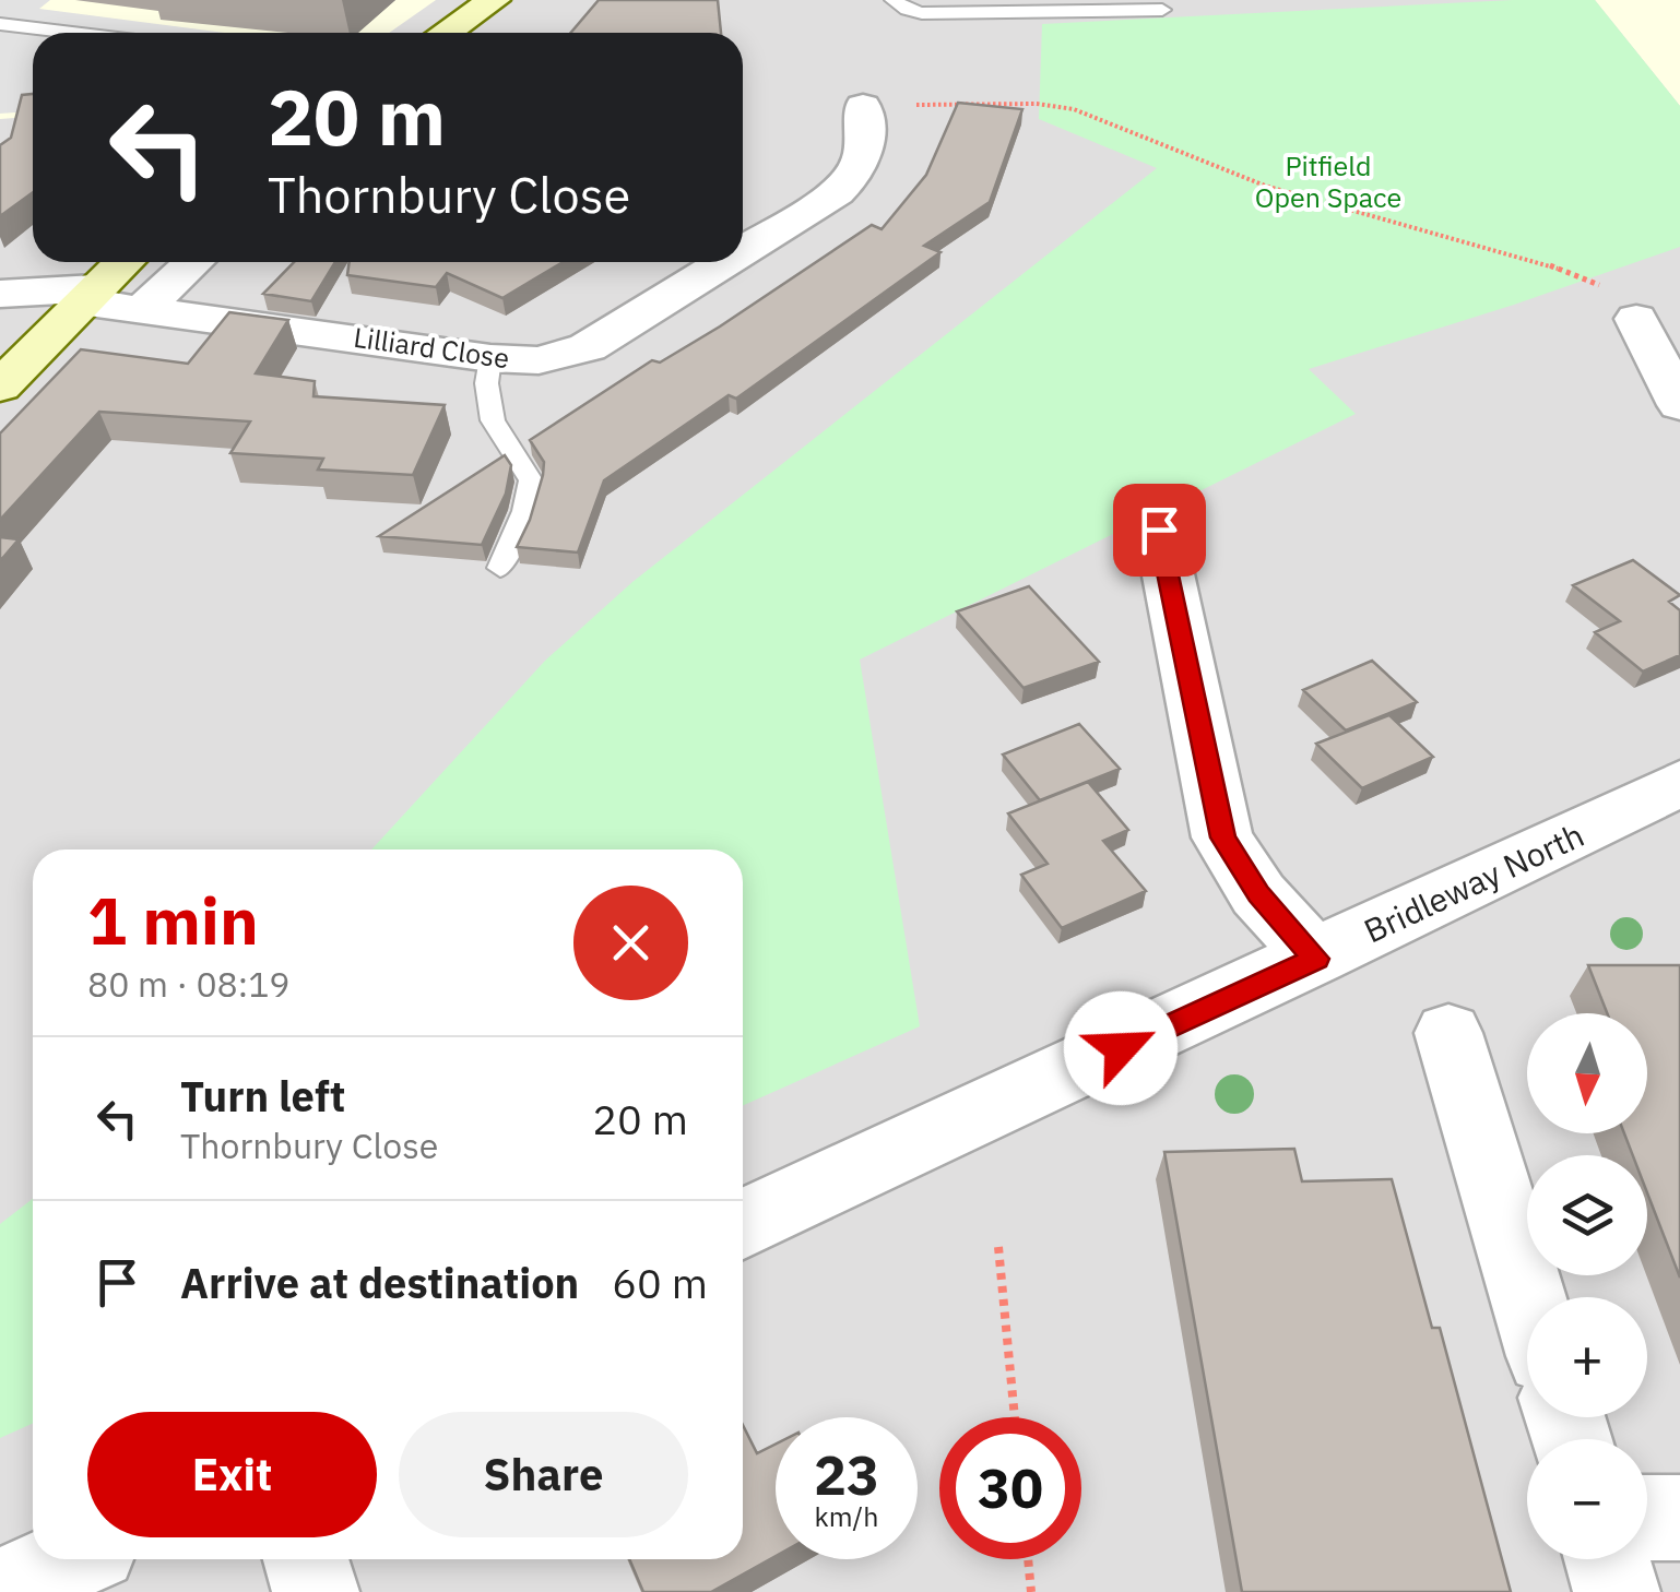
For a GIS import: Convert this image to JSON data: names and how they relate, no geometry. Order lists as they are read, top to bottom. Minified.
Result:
{"streets":{"street":["Lilliard Close","Bridleway North"]},"parks":["Pitfield Open Space"],"north":"bottom","page":{"turn":["20 m","Thornbury Close"],"heading":["1 min","80 m · 08:19"],"map_buttons":["+","−"],"list":[{"name":"Turn left","note":"Thornbury Close","value":"20 m"},{"name":"Arrive at destination","value":"60 m"}],"buttons":["Exit","Share"],"speed":"23 km/h","limit":"30"}}
